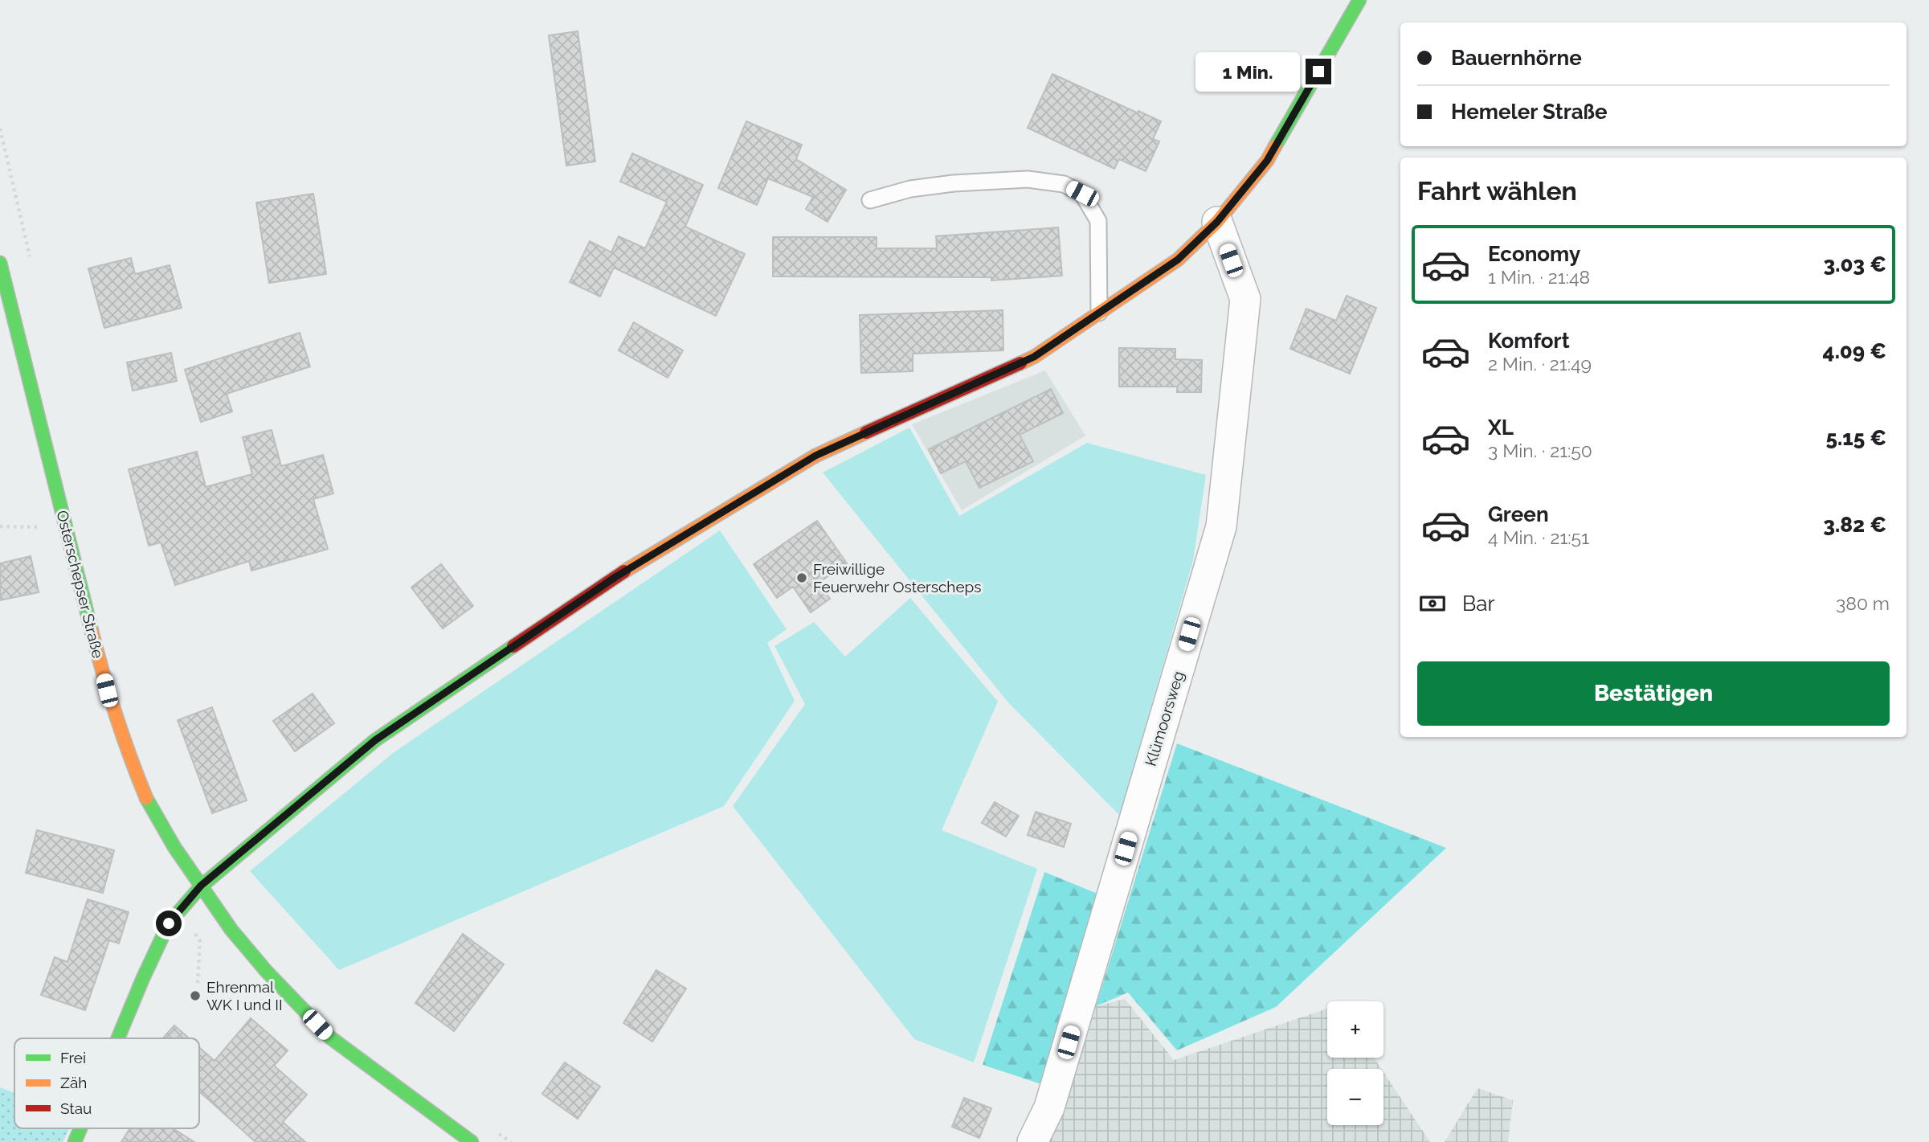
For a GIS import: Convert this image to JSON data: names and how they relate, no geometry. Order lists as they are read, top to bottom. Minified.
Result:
{"streets":{"street":["Osterschepser Straße","Klümoorsweg"]},"places":["Freiwillige Feuerwehr Osterscheps","Ehrenmal WK I und II"],"legend":["Frei","Zäh","Stau"],"page":{"banner":["Bauernhörne","Hemeler Straße"],"bubble":"1 Min.","heading":"Fahrt wählen","list":[{"name":"Economy","note":"1 Min. · 21:48","value":"3.03 €"},{"name":"Komfort","note":"2 Min. · 21:49","value":"4.09 €"},{"name":"XL","note":"3 Min. · 21:50","value":"5.15 €"},{"name":"Green","note":"4 Min. · 21:51","value":"3.82 €"}],"pay":["Bar","380 m"],"buttons":"Bestätigen","map_buttons":["+","−"]}}
